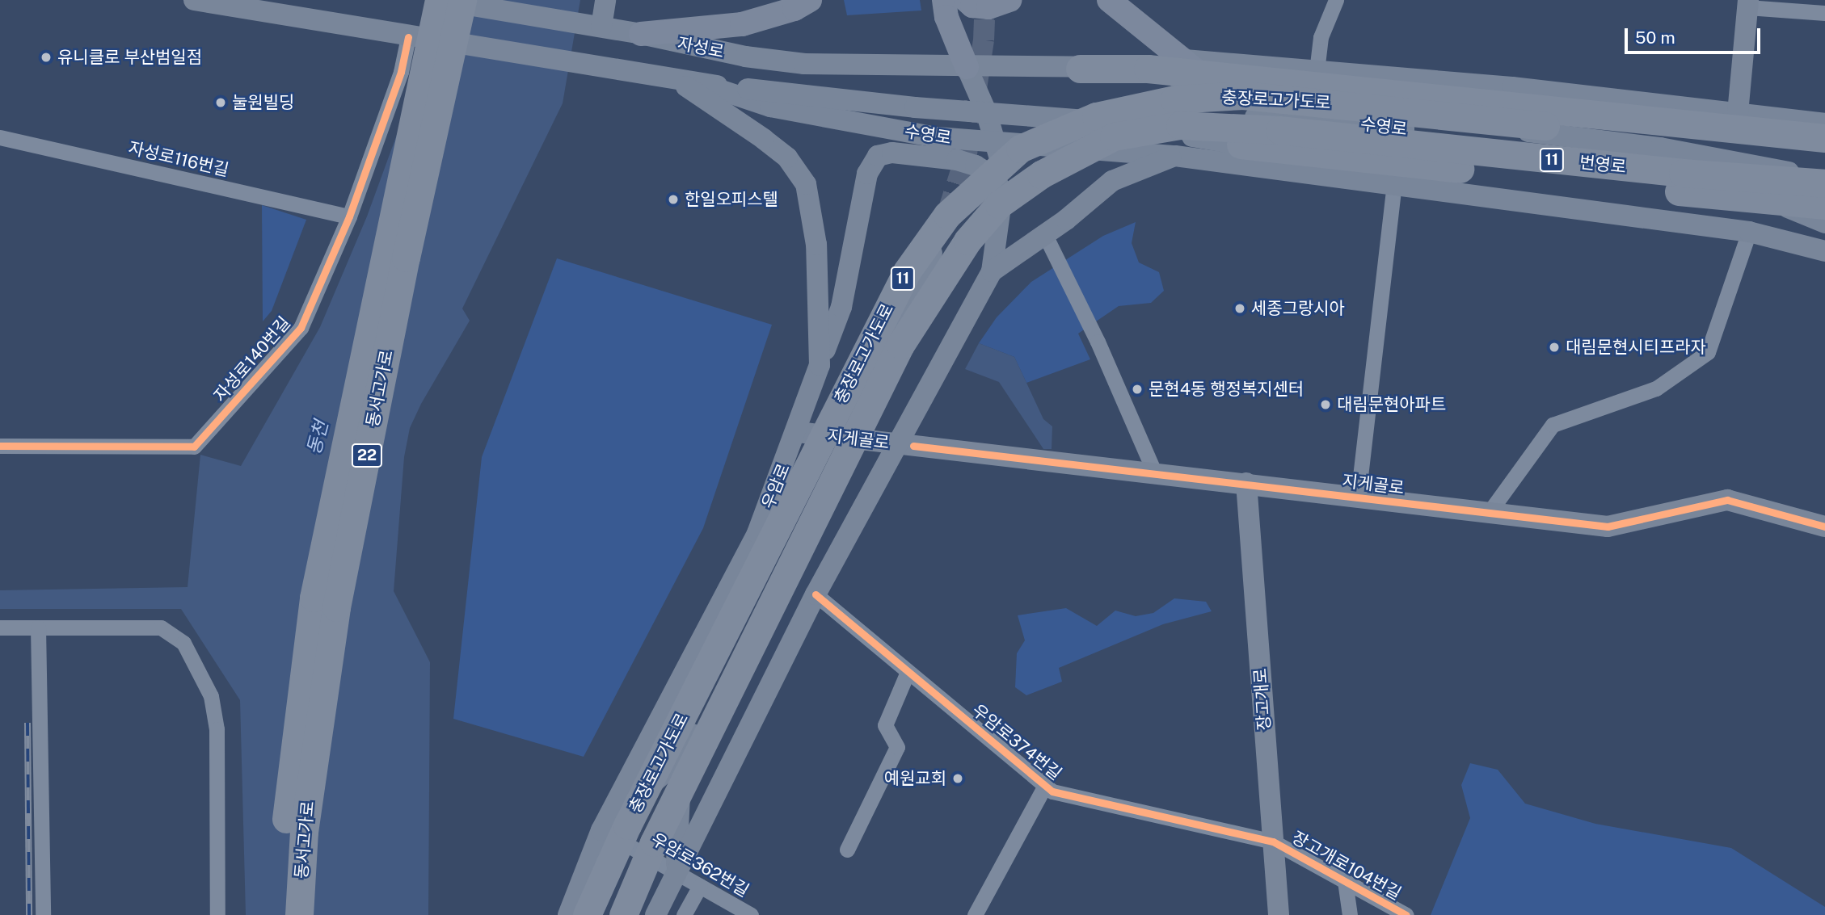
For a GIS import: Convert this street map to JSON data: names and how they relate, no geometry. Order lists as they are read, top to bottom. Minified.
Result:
{"streets":{"highway":["충장로고가도로","11","번영로","동서고가로","22"],"main road":["자성로","수영로","지게골로","우암로","장고개로"],"street":["자성로116번길","자성로140번길","우암로374번길","우암로362번길","장고개로104번길"]},"crossings":[["자성로","수영로"],["자성로","동서고가로"],["충장로고가도로","번영로"],["수영로","번영로"],["수영로","지게골로"],["자성로116번길","자성로140번길"],["지게골로","우암로"],["지게골로","장고개로"],["우암로","우암로362번길"],["장고개로","우암로374번길"],["장고개로","장고개로104번길"],["우암로374번길","장고개로104번길"]],"water":["동천"],"places":["유니클로 부산범일점","눌원빌딩","한일오피스텔","세종그랑시아","대림문현시티프라자","문현4동 행정복지센터","대림문현아파트","예원교회"],"scale_bar":"50 m"}
